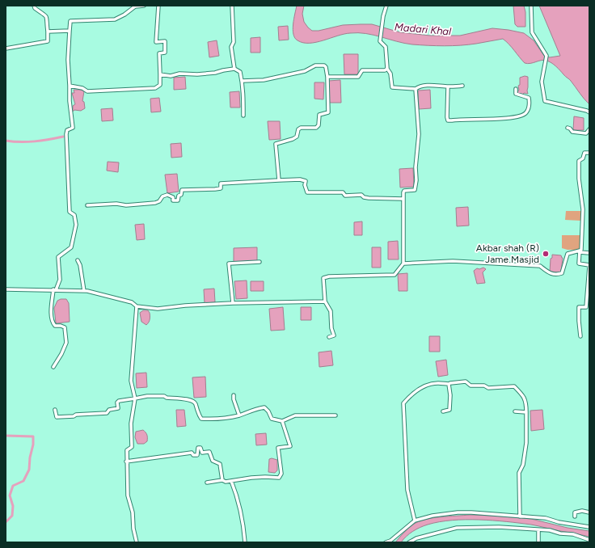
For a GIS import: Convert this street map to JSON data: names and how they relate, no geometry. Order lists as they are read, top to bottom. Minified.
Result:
{"water":["Madari Khal"],"places":["Akbar shah (R) Jame Masjid"]}
